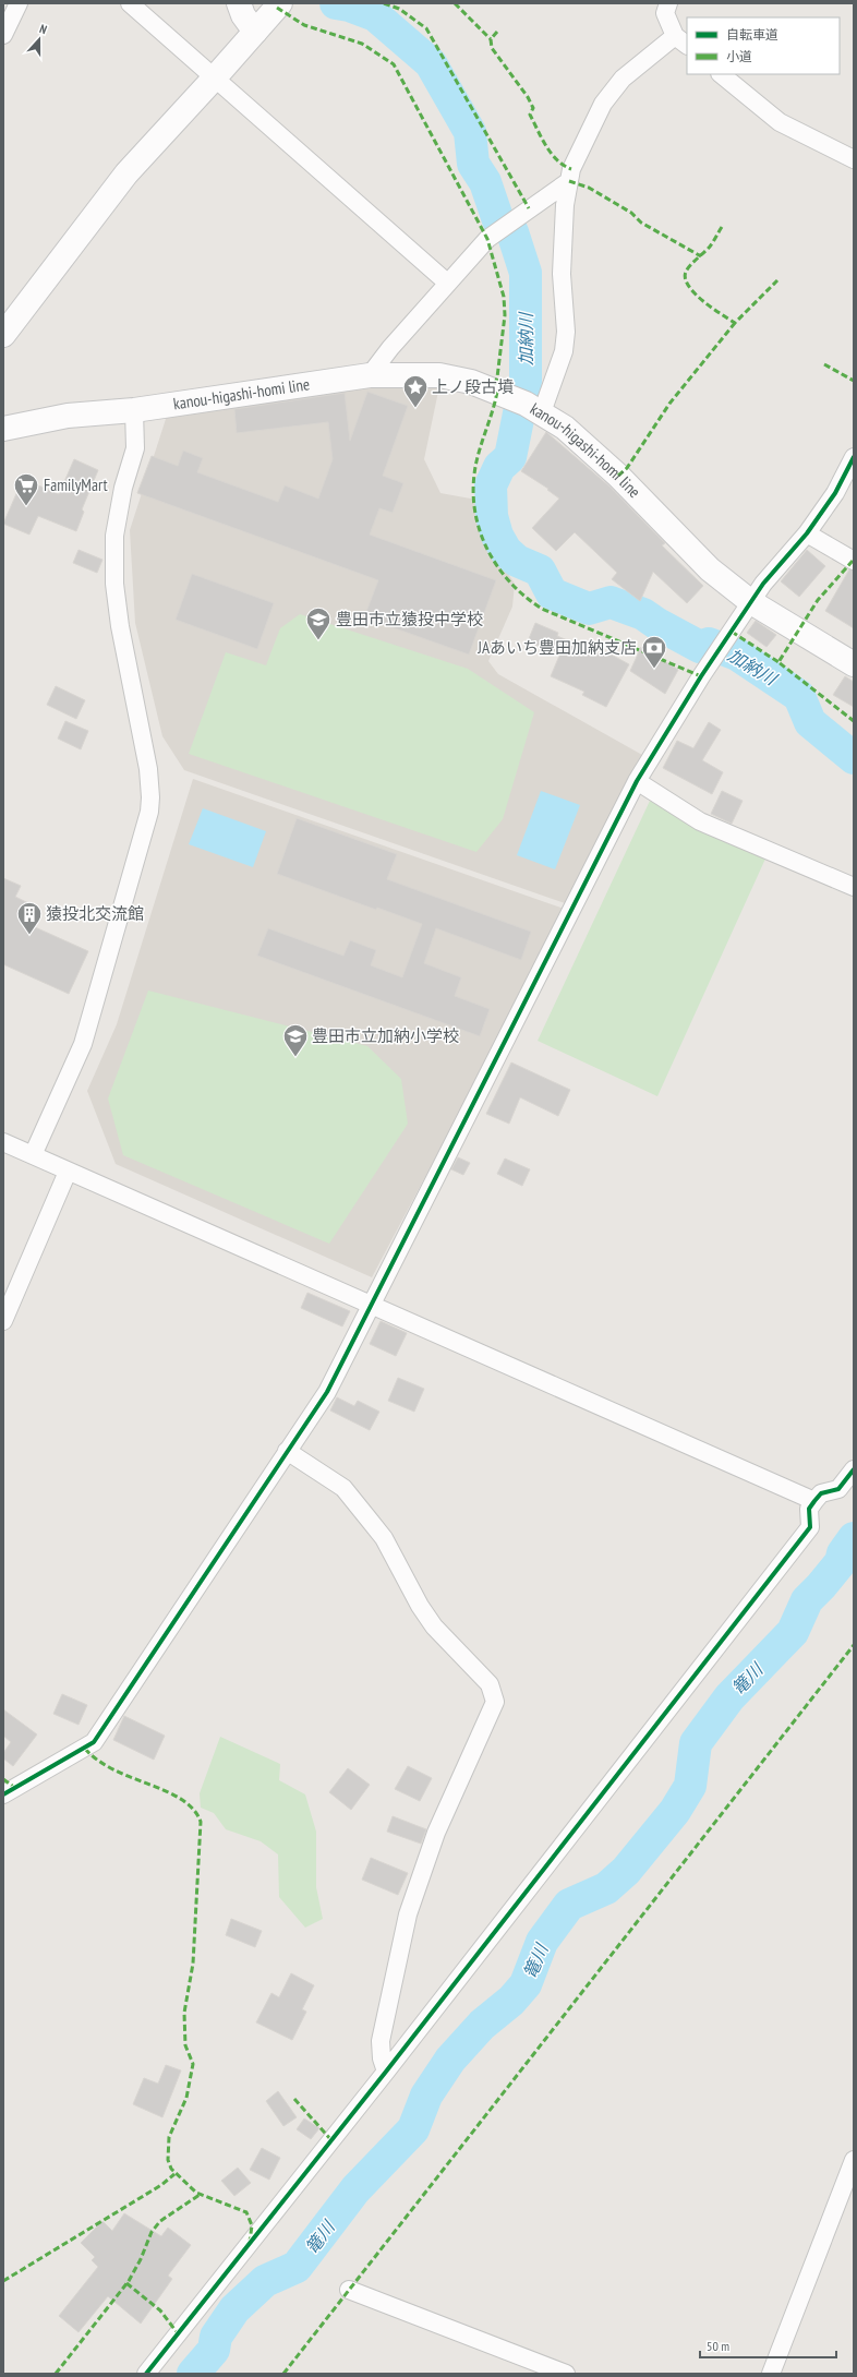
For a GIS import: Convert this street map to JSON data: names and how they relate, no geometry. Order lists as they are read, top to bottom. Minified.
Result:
{"streets":{"main road":["kanou-higashi-homi line"]},"water":["加納川","篭川"],"places":{"place":["上ノ段古墳"],"supermarket":["FamilyMart"],"school or university":["豊田市立猿投中学校","豊田市立加納小学校"],"bank":["JAあいち豊田加納支店"],"building":["猿投北交流館"]},"legend":["自転車道","小道"],"scale_bar":"50 m","north":"top"}
